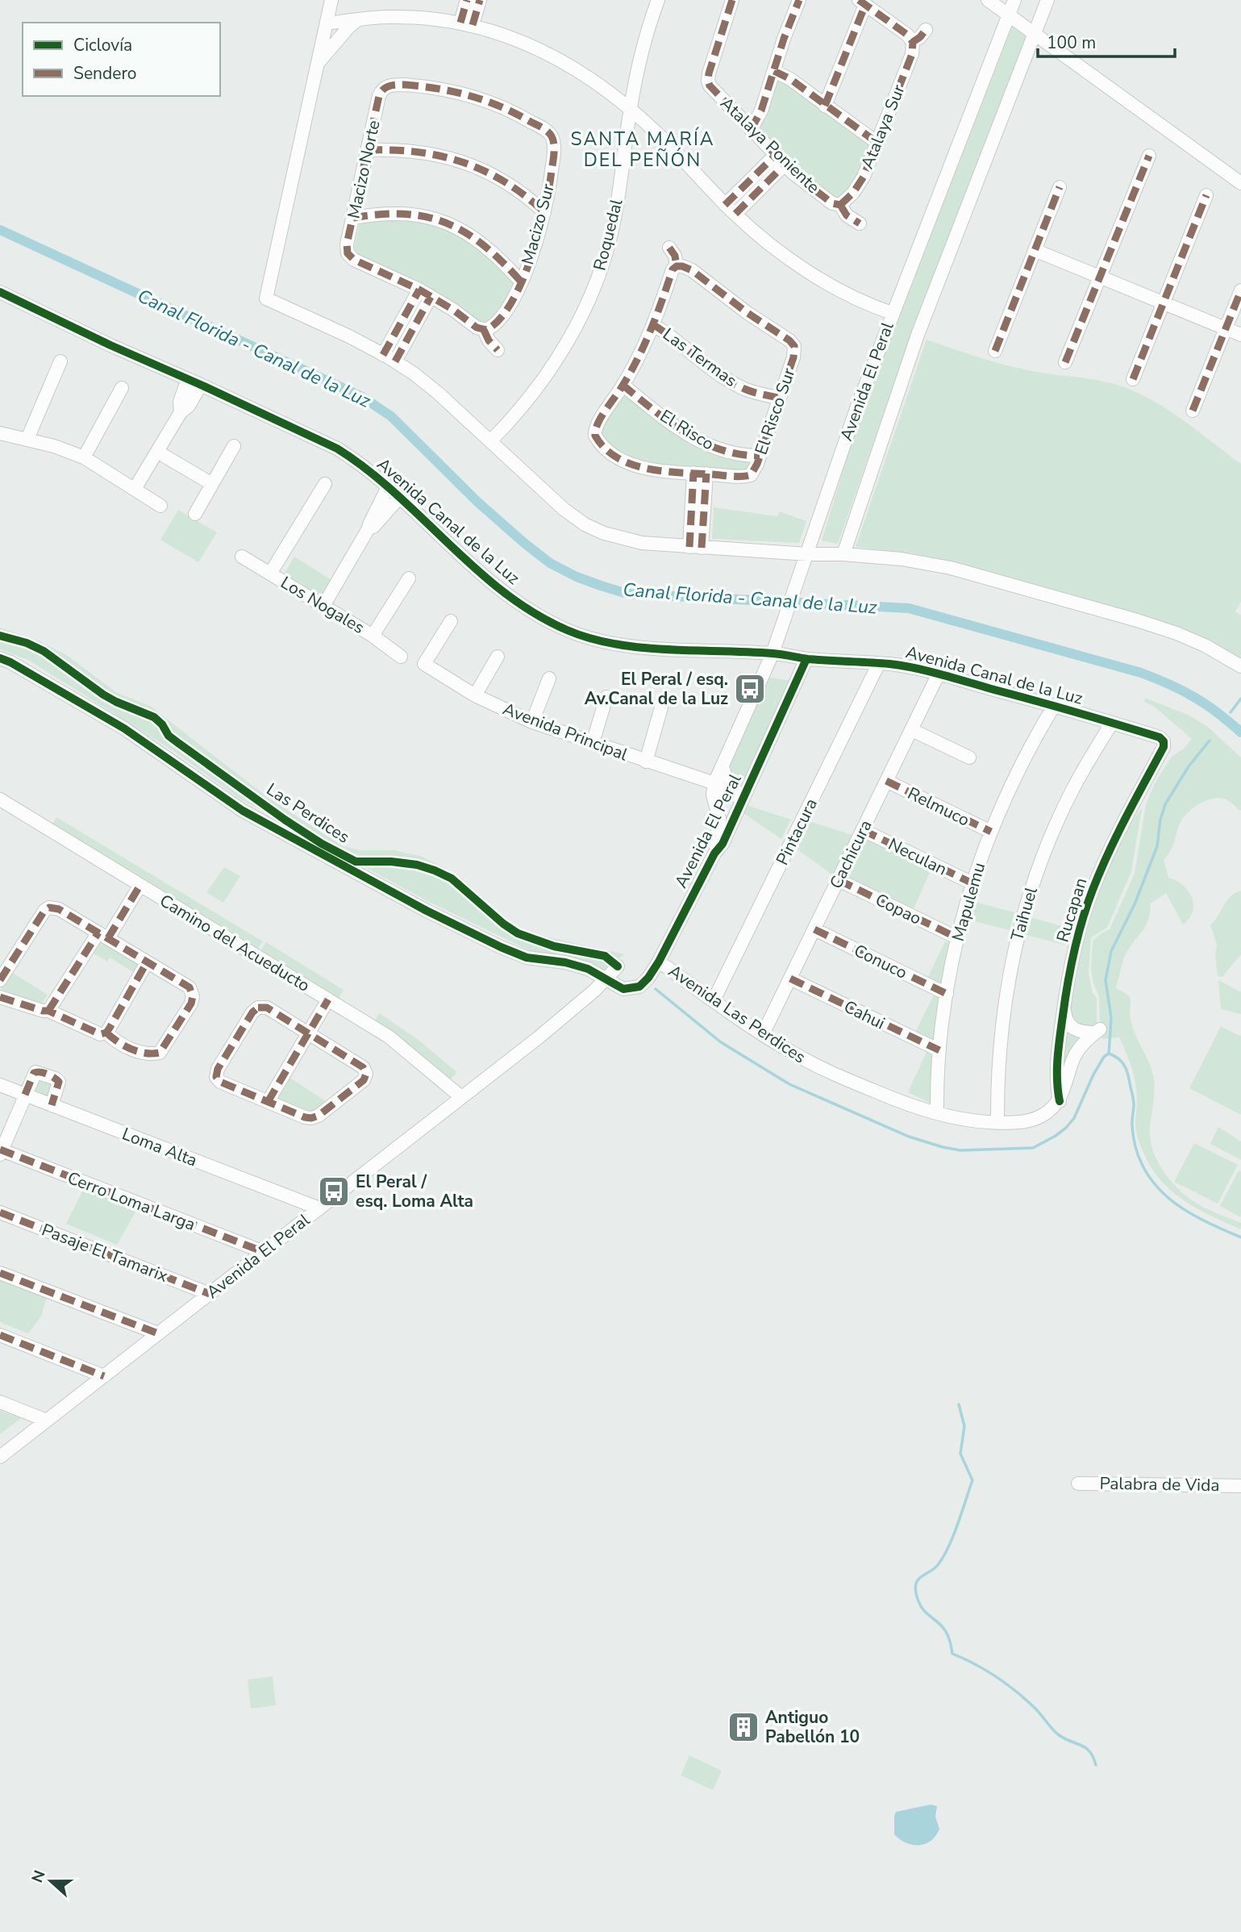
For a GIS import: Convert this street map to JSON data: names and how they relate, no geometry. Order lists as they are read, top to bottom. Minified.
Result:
{"streets":{"street":["Atalaya Sur","Atalaya Poniente","Macizo Norte","Macizo Sur","Roquedal","Las Termas","Avenida El Peral","El Risco Sur","El Risco","Avenida Canal de la Luz","Los Nogales","Avenida Principal","Relmuco","Pintacura","Cachicura","Neculan","Mapulemu","Copao","Rucapan","Taihuel","Camino del Acueducto","Conuco","Avenida Las Perdices","Cahui","Loma Alta","Cerro Loma Larga","Pasaje El Tamarix","Palabra de Vida"],"cycle path":["Las Perdices"]},"crossings":[["Atalaya Sur","Atalaya Poniente"],["Macizo Norte","Macizo Sur"],["Las Termas","El Risco Sur"],["Avenida El Peral","Avenida Canal de la Luz"],["Avenida El Peral","Avenida Principal"],["Avenida El Peral","Camino del Acueducto"],["Avenida El Peral","Avenida Las Perdices"],["Avenida El Peral","Loma Alta"],["Avenida El Peral","Cerro Loma Larga"],["Avenida El Peral","Pasaje El Tamarix"],["El Risco Sur","El Risco"],["Avenida Canal de la Luz","Pintacura"],["Avenida Canal de la Luz","Cachicura"],["Avenida Canal de la Luz","Mapulemu"],["Avenida Canal de la Luz","Rucapan"],["Avenida Canal de la Luz","Taihuel"],["Relmuco","Cachicura"],["Relmuco","Mapulemu"],["Pintacura","Avenida Las Perdices"],["Cachicura","Neculan"],["Cachicura","Copao"],["Cachicura","Conuco"],["Cachicura","Avenida Las Perdices"],["Cachicura","Cahui"],["Neculan","Mapulemu"],["Mapulemu","Copao"],["Mapulemu","Conuco"],["Mapulemu","Avenida Las Perdices"],["Mapulemu","Cahui"],["Rucapan","Avenida Las Perdices"],["Taihuel","Avenida Las Perdices"]],"districts":["SANTA MARÍA DEL PEÑÓN"],"water":["Canal Florida - Canal de la Luz"],"places":{"bus stop":["El Peral / esq. Av.Canal de la Luz","El Peral / esq. Loma Alta"],"building":["Antiguo Pabellón 10"]},"legend":["Ciclovía","Sendero"],"scale_bar":"100 m","north":"left"}
